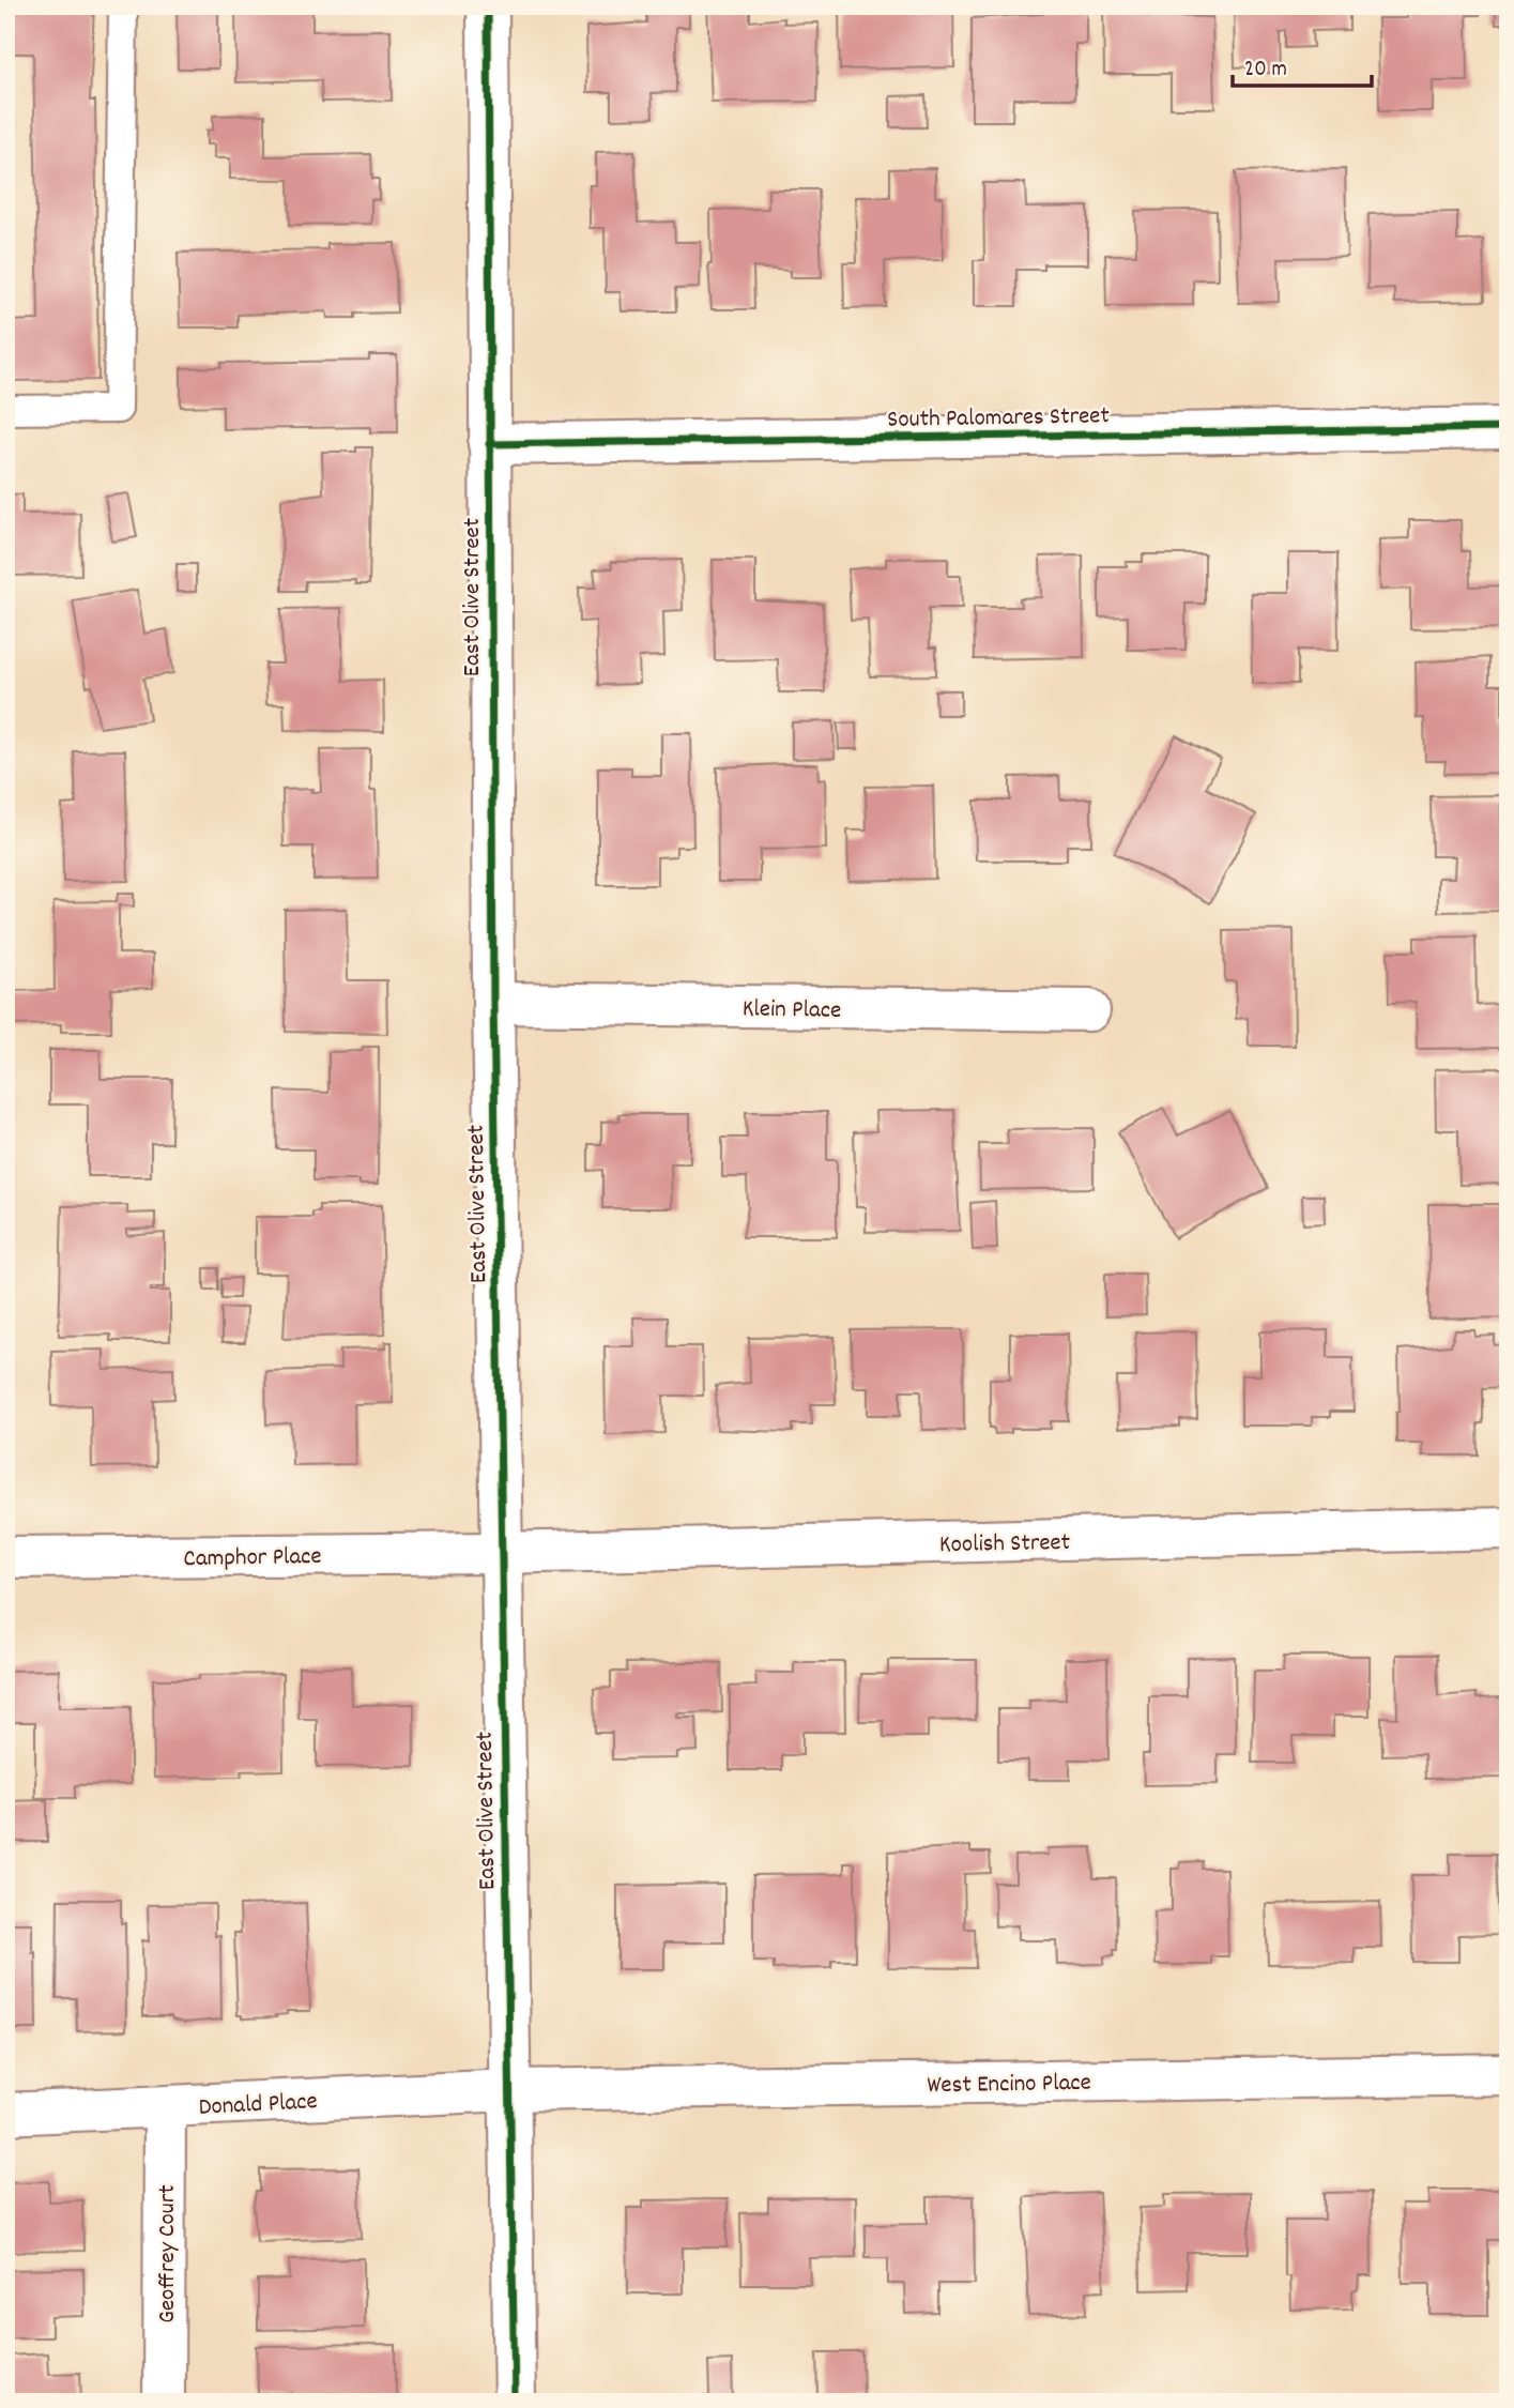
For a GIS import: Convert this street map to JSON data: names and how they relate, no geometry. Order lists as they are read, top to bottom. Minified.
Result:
{"streets":{"street":["South Palomares Street","East Olive Street","Klein Place","Koolish Street","Camphor Place","West Encino Place","Donald Place","Geoffrey Court"]},"crossings":[["South Palomares Street","East Olive Street"],["East Olive Street","Klein Place"],["East Olive Street","Koolish Street"],["East Olive Street","Camphor Place"],["East Olive Street","West Encino Place"],["East Olive Street","Donald Place"],["Koolish Street","Camphor Place"],["West Encino Place","Donald Place"],["Donald Place","Geoffrey Court"]],"scale_bar":"20 m"}
